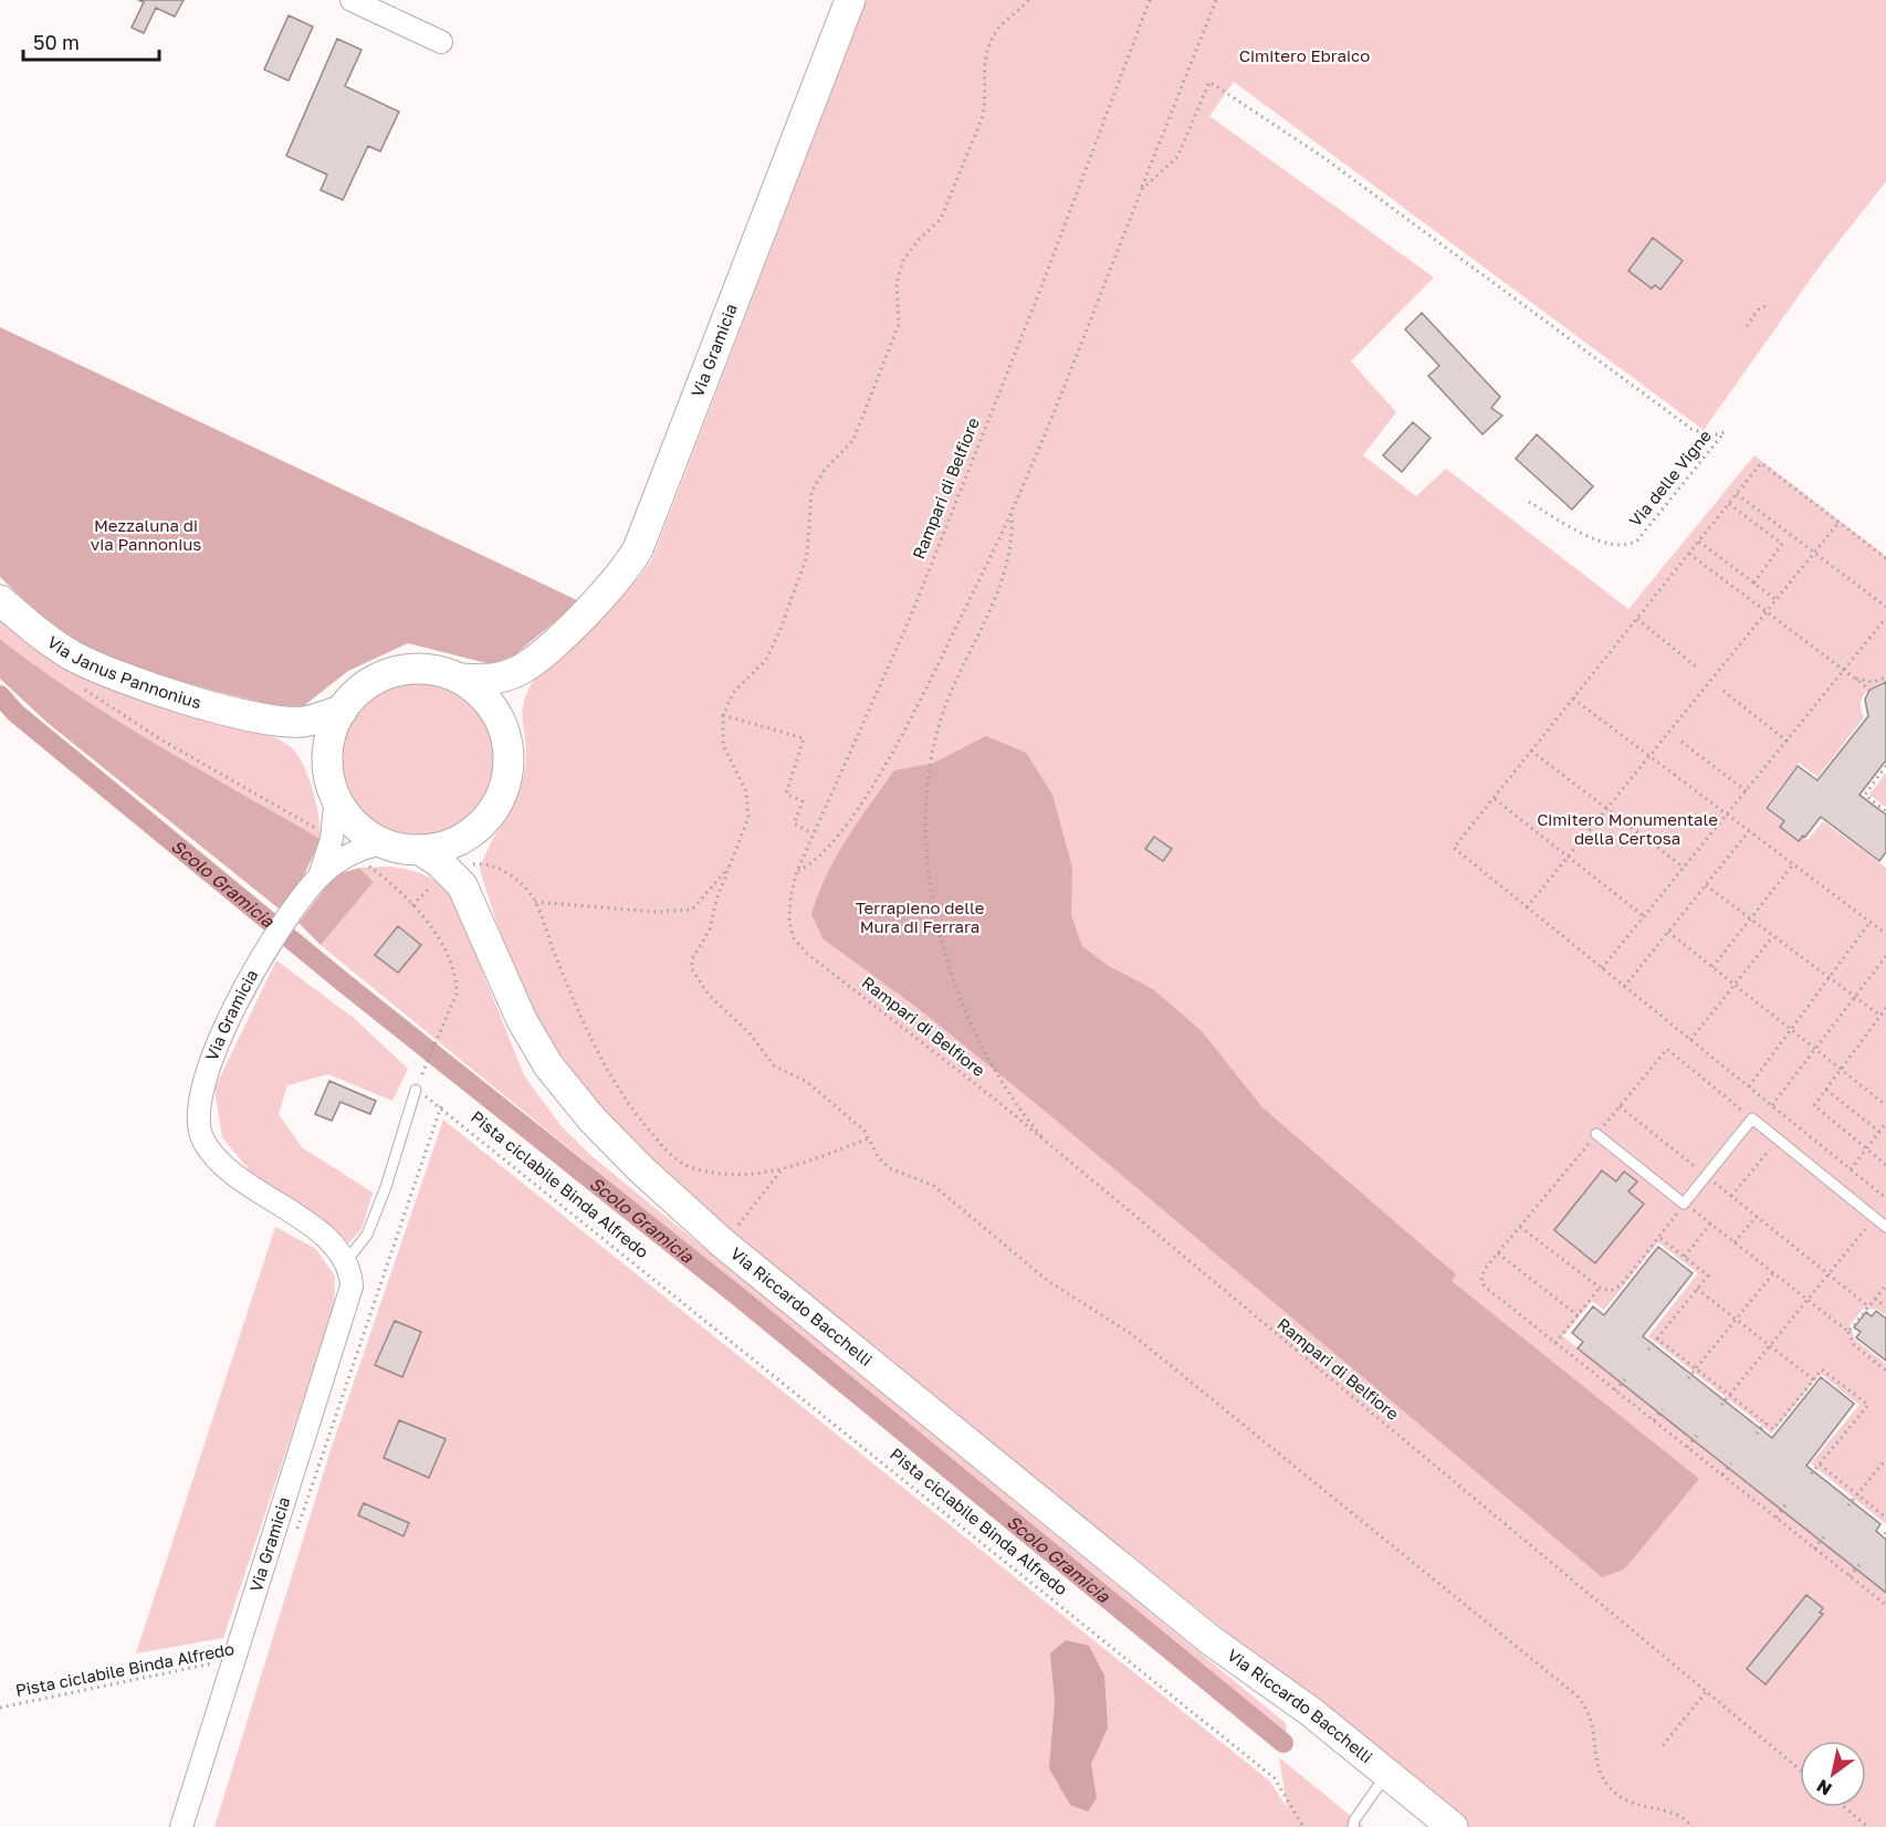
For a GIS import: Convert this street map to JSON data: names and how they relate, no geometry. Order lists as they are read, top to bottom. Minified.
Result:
{"streets":{"main road":["Via Gramicia","Via Janus Pannonius","Via Riccardo Bacchelli"],"path":["Via delle Vigne","Rampari di Belfiore","Pista ciclabile Binda Alfredo"]},"crossings":[["Via Gramicia","Via Janus Pannonius"],["Via Gramicia","Pista ciclabile Binda Alfredo"],["Via Gramicia","Via Riccardo Bacchelli"],["Via Janus Pannonius","Via Riccardo Bacchelli"]],"water":["Scolo Gramicia"],"parks":["Cimitero Ebraico","Mezzaluna di via Pannonius","Cimitero Monumentale della Certosa","Terrapieno delle Mura di Ferrara"],"scale_bar":"50 m","north":"bottom left"}
